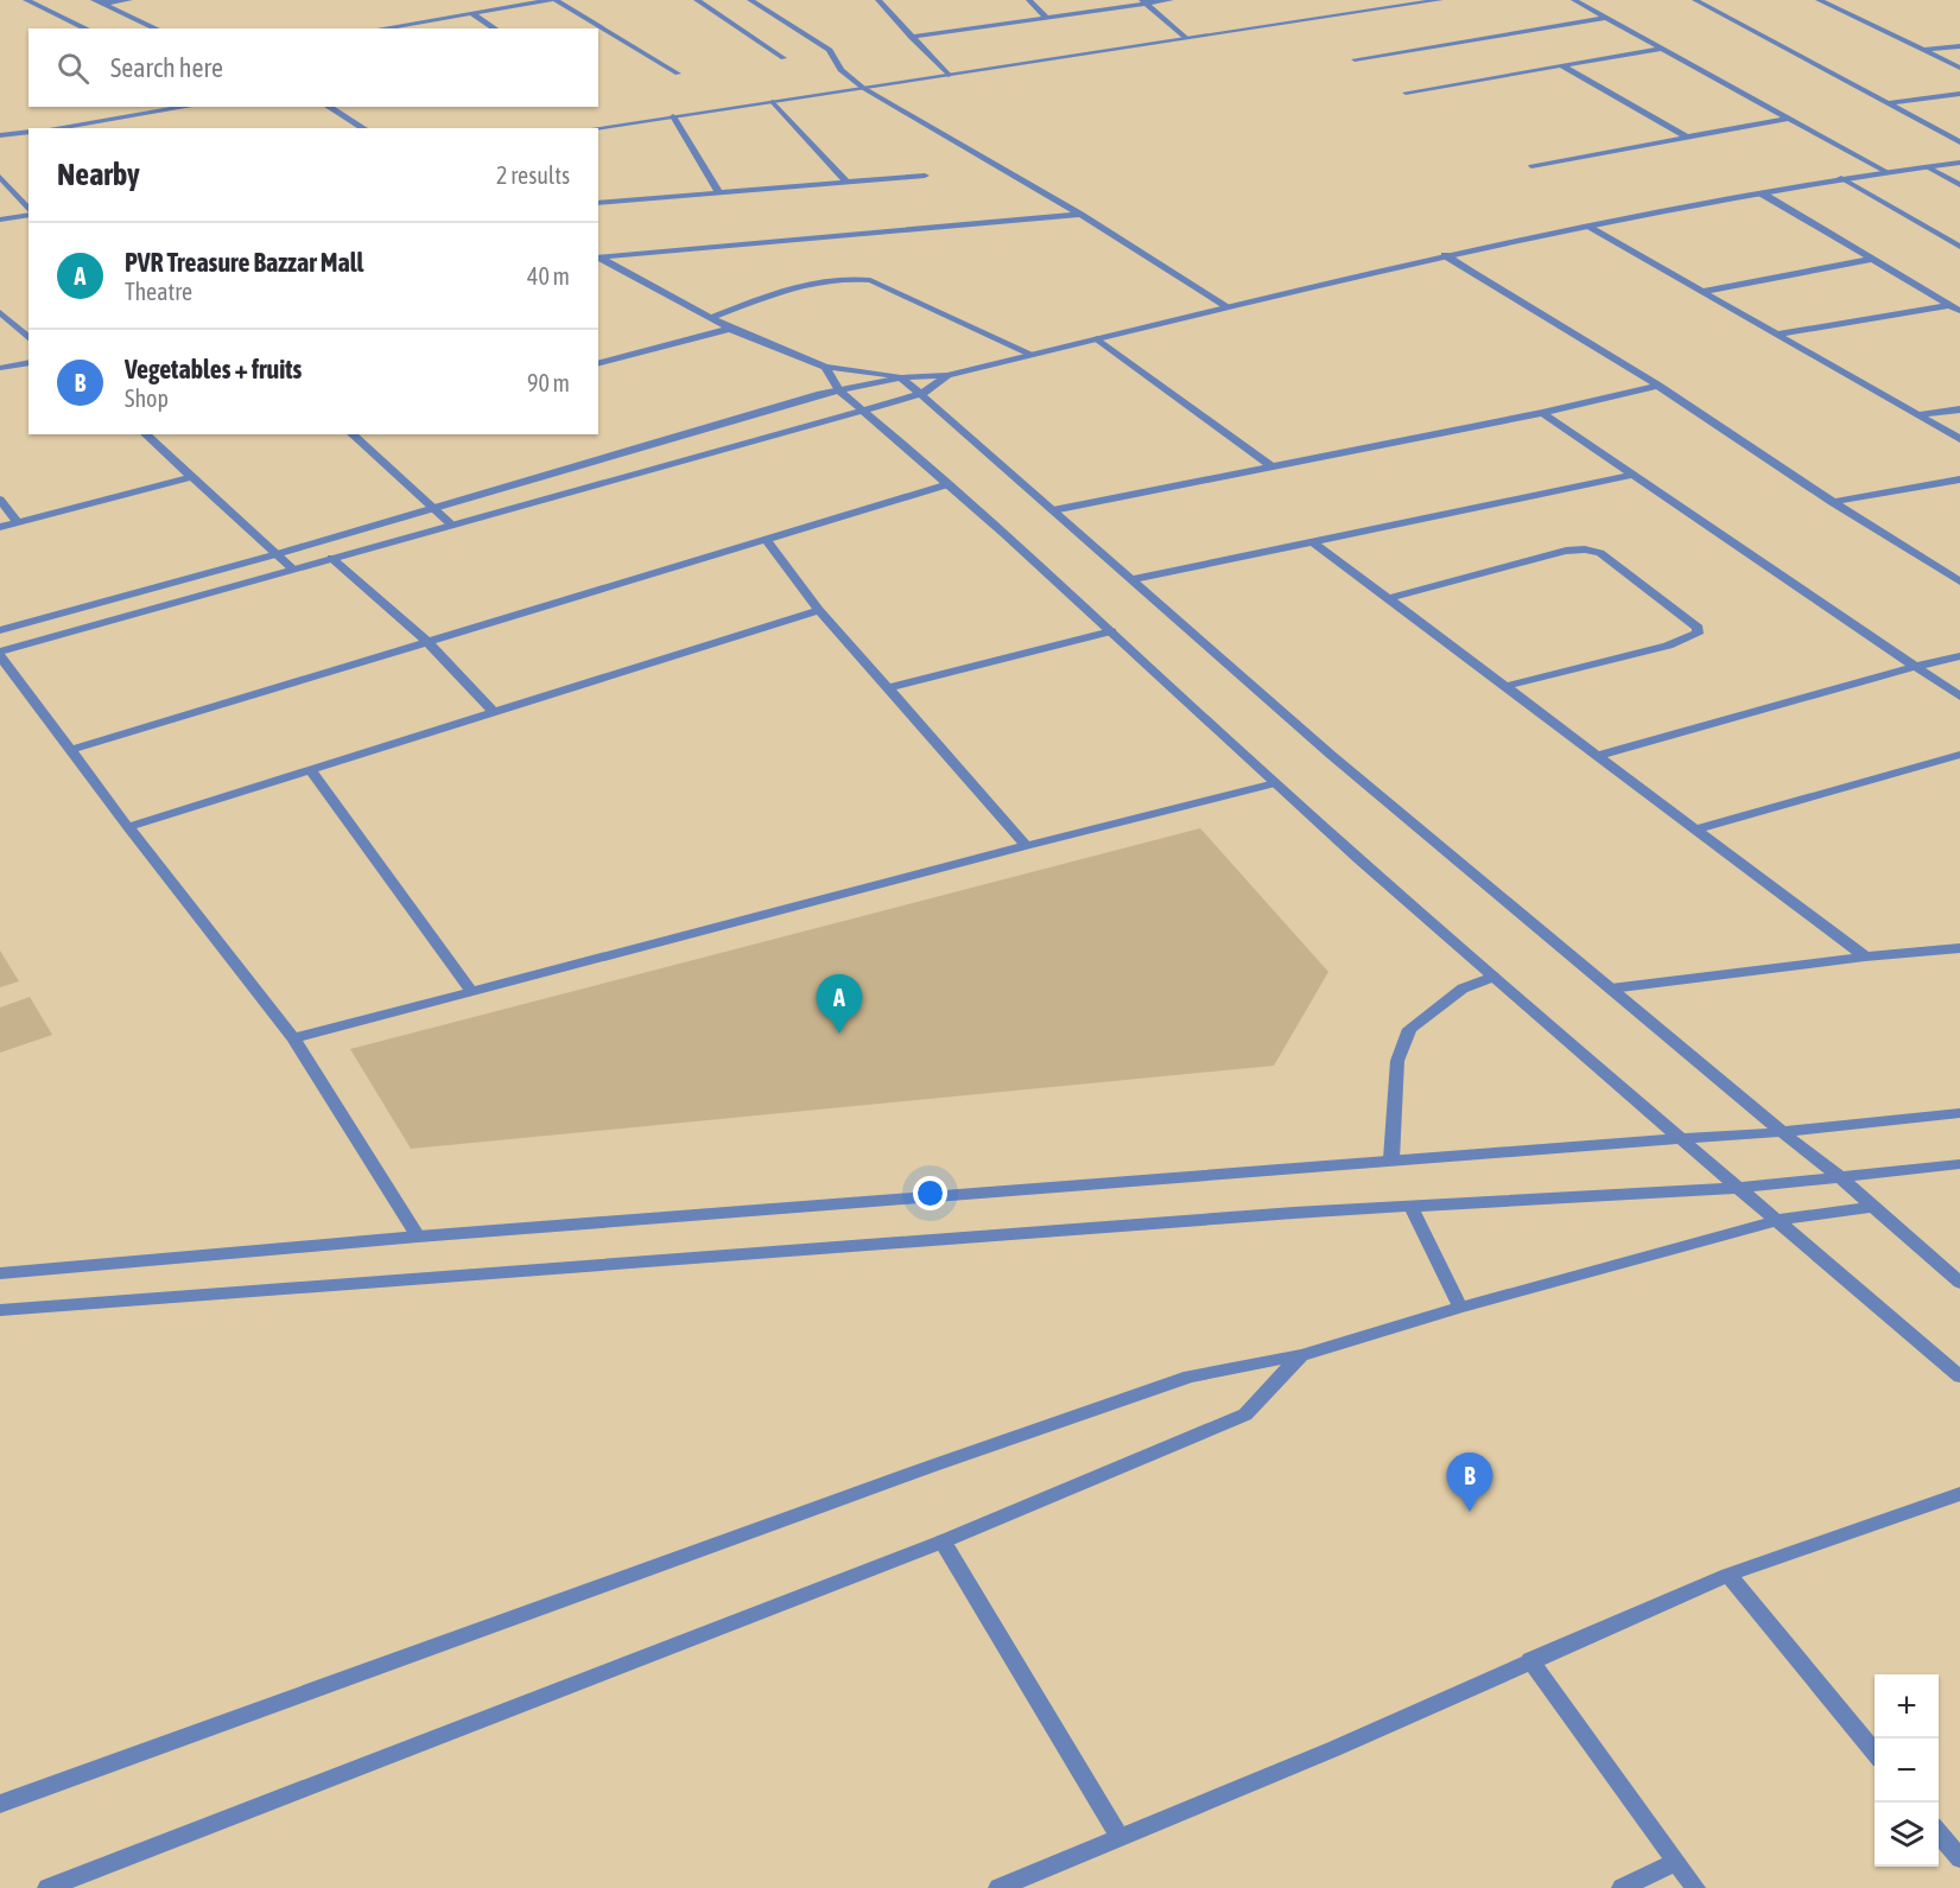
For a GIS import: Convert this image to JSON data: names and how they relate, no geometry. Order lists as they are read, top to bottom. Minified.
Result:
{"page":{"search":"Search here","heading":["Nearby","2 results"],"list":[{"mark":"A","name":"PVR Treasure Bazzar Mall","note":"Theatre","value":"40 m"},{"mark":"B","name":"Vegetables + fruits","note":"Shop","value":"90 m"}],"pins":["A","B"],"map_buttons":["+","−"]}}
